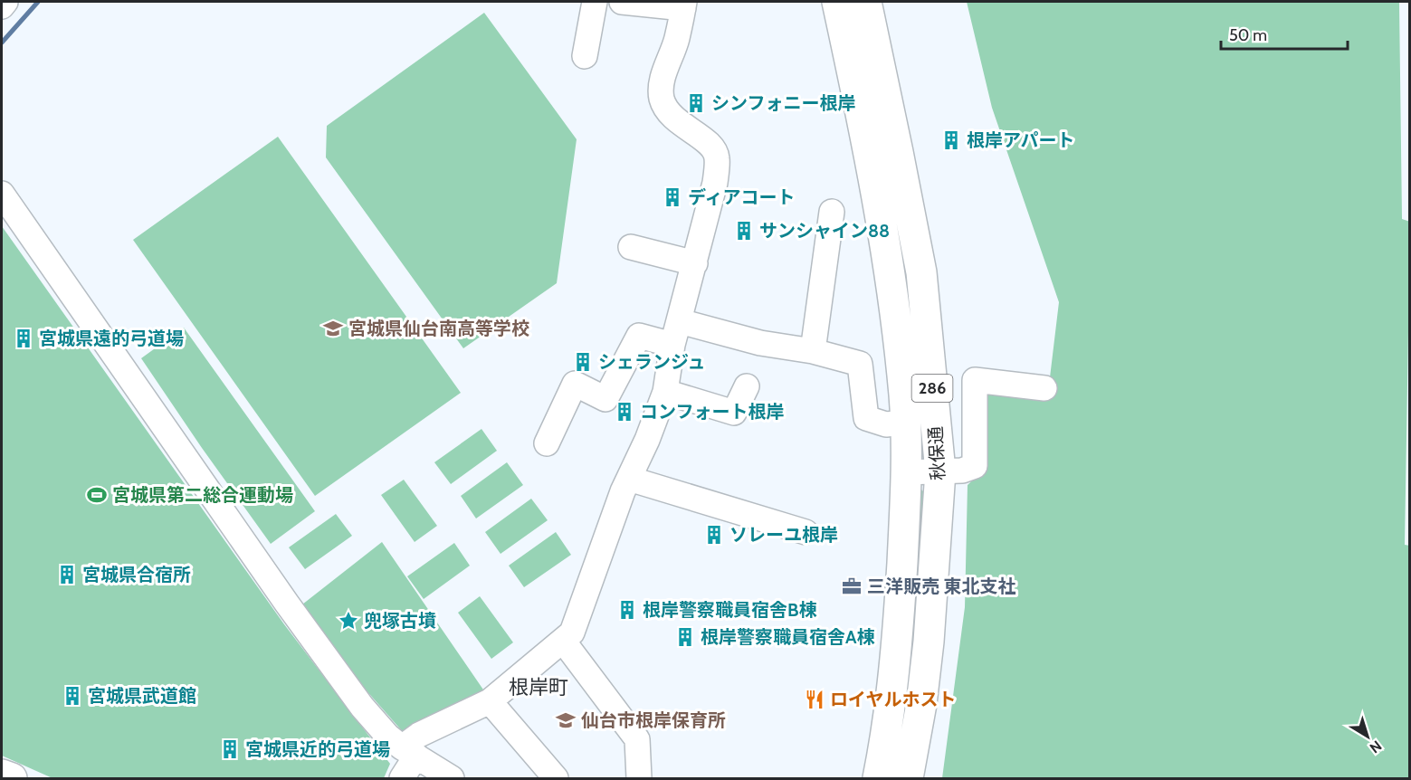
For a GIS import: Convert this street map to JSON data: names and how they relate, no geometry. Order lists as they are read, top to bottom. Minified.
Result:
{"streets":{"main road":["286","秋保通"]},"districts":["根岸町"],"places":{"building":["シンフォニー根岸","根岸アパート","ディアコート","サンシャイン88","宮城県遠的弓道場","シェランジュ","コンフォート根岸","ソレーユ根岸","宮城県合宿所","根岸警察職員宿舎B棟","根岸警察職員宿舎A棟","宮城県武道館","宮城県近的弓道場"],"school or university":["宮城県仙台南高等学校","仙台市根岸保育所"],"sports":["宮城県第二総合運動場"],"office":["三洋販売 東北支社"],"place":["兜塚古墳"],"restaurant":["ロイヤルホスト"]},"scale_bar":"50 m","north":"bottom right"}
